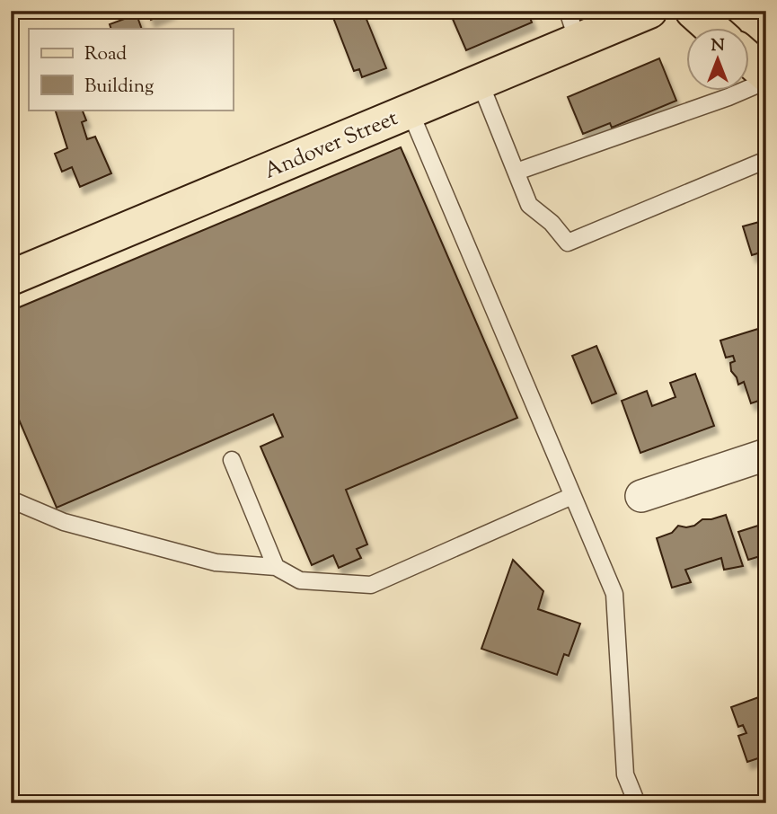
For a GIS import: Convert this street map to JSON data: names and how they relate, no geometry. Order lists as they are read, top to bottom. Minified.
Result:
{"streets":{"main road":["Andover Street"]},"legend":["Road","Building"],"north":"top"}
